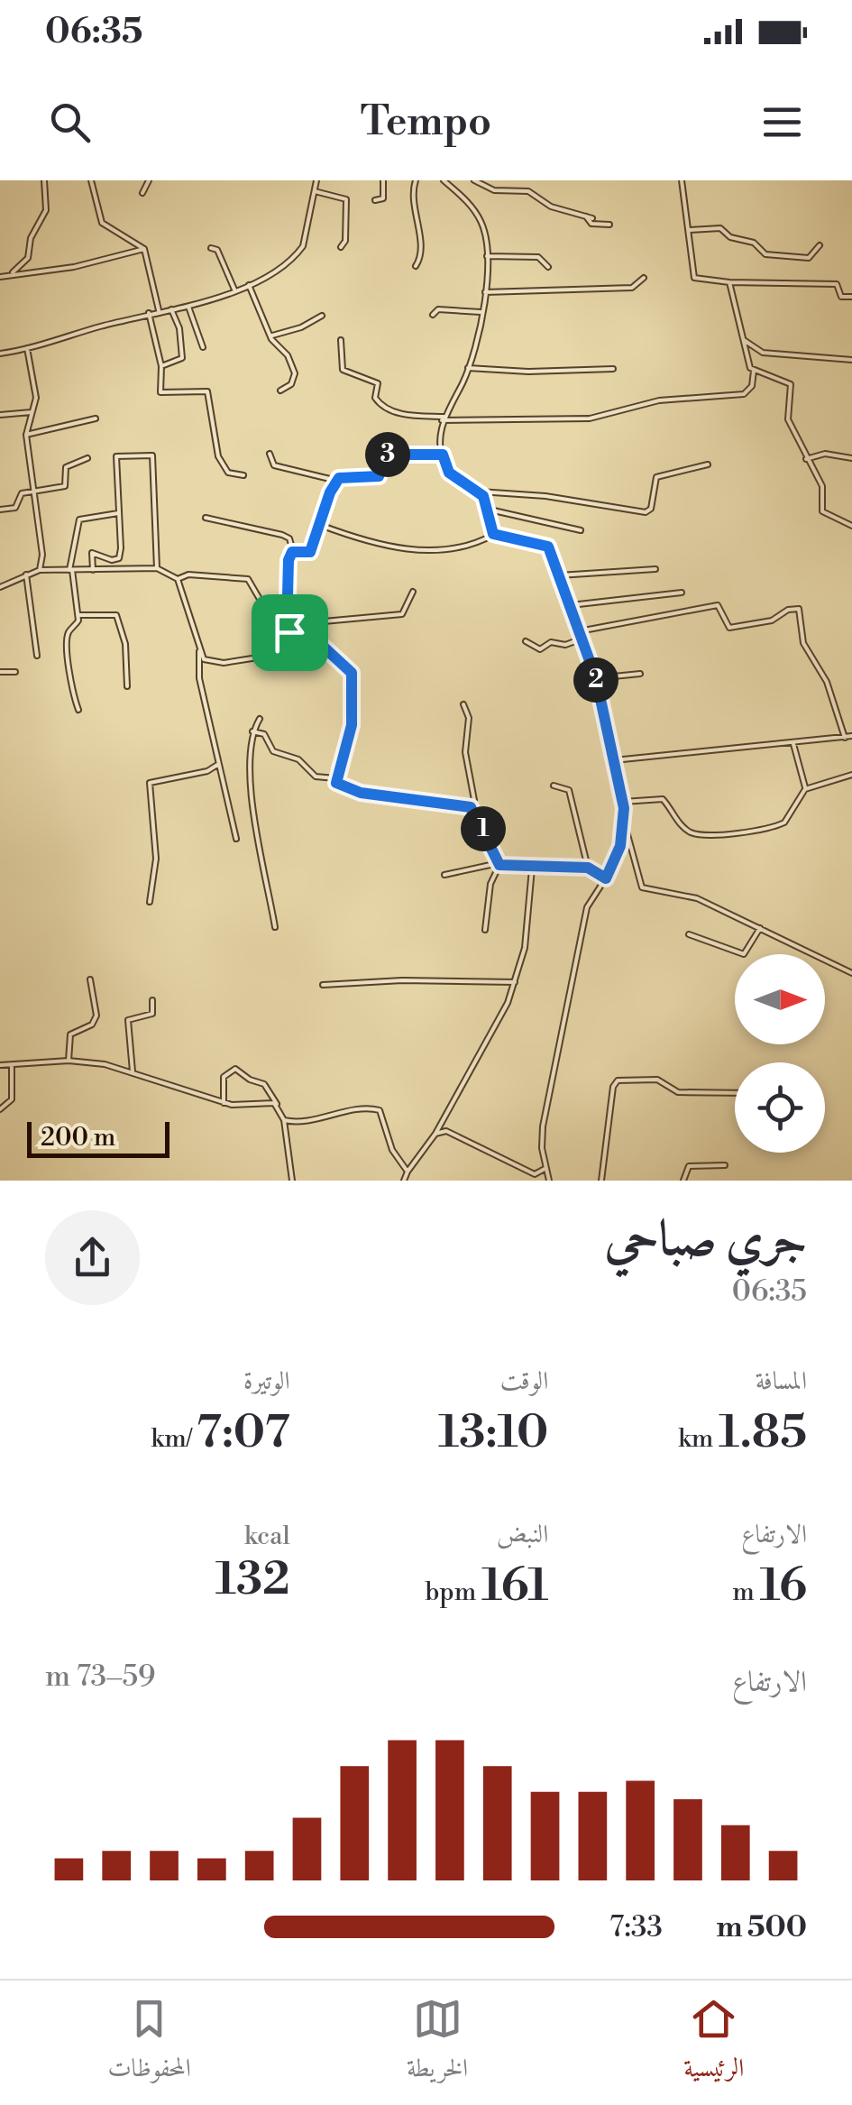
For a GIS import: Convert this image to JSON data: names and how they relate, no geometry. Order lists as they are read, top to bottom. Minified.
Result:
{"scale_bar":"200 m","north":"right","page":{"status":"06:35","header":"Tempo","pins":["3","2","1"],"scale":"200 m","heading":["جري صباحي","06:35"],"stats":[["المسافة","1.85 km"],["الوقت","13:10"],["الوتيرة","7:07 /km"],["الارتفاع","16 m"],["النبض","161 bpm"],["kcal","132"]],"chart":["الارتفاع","59–73 m"],"list":[{"name":"500 m","note":"7:33"}],"tabs":["الرئيسية","الخريطة","المحفوظات"]}}
